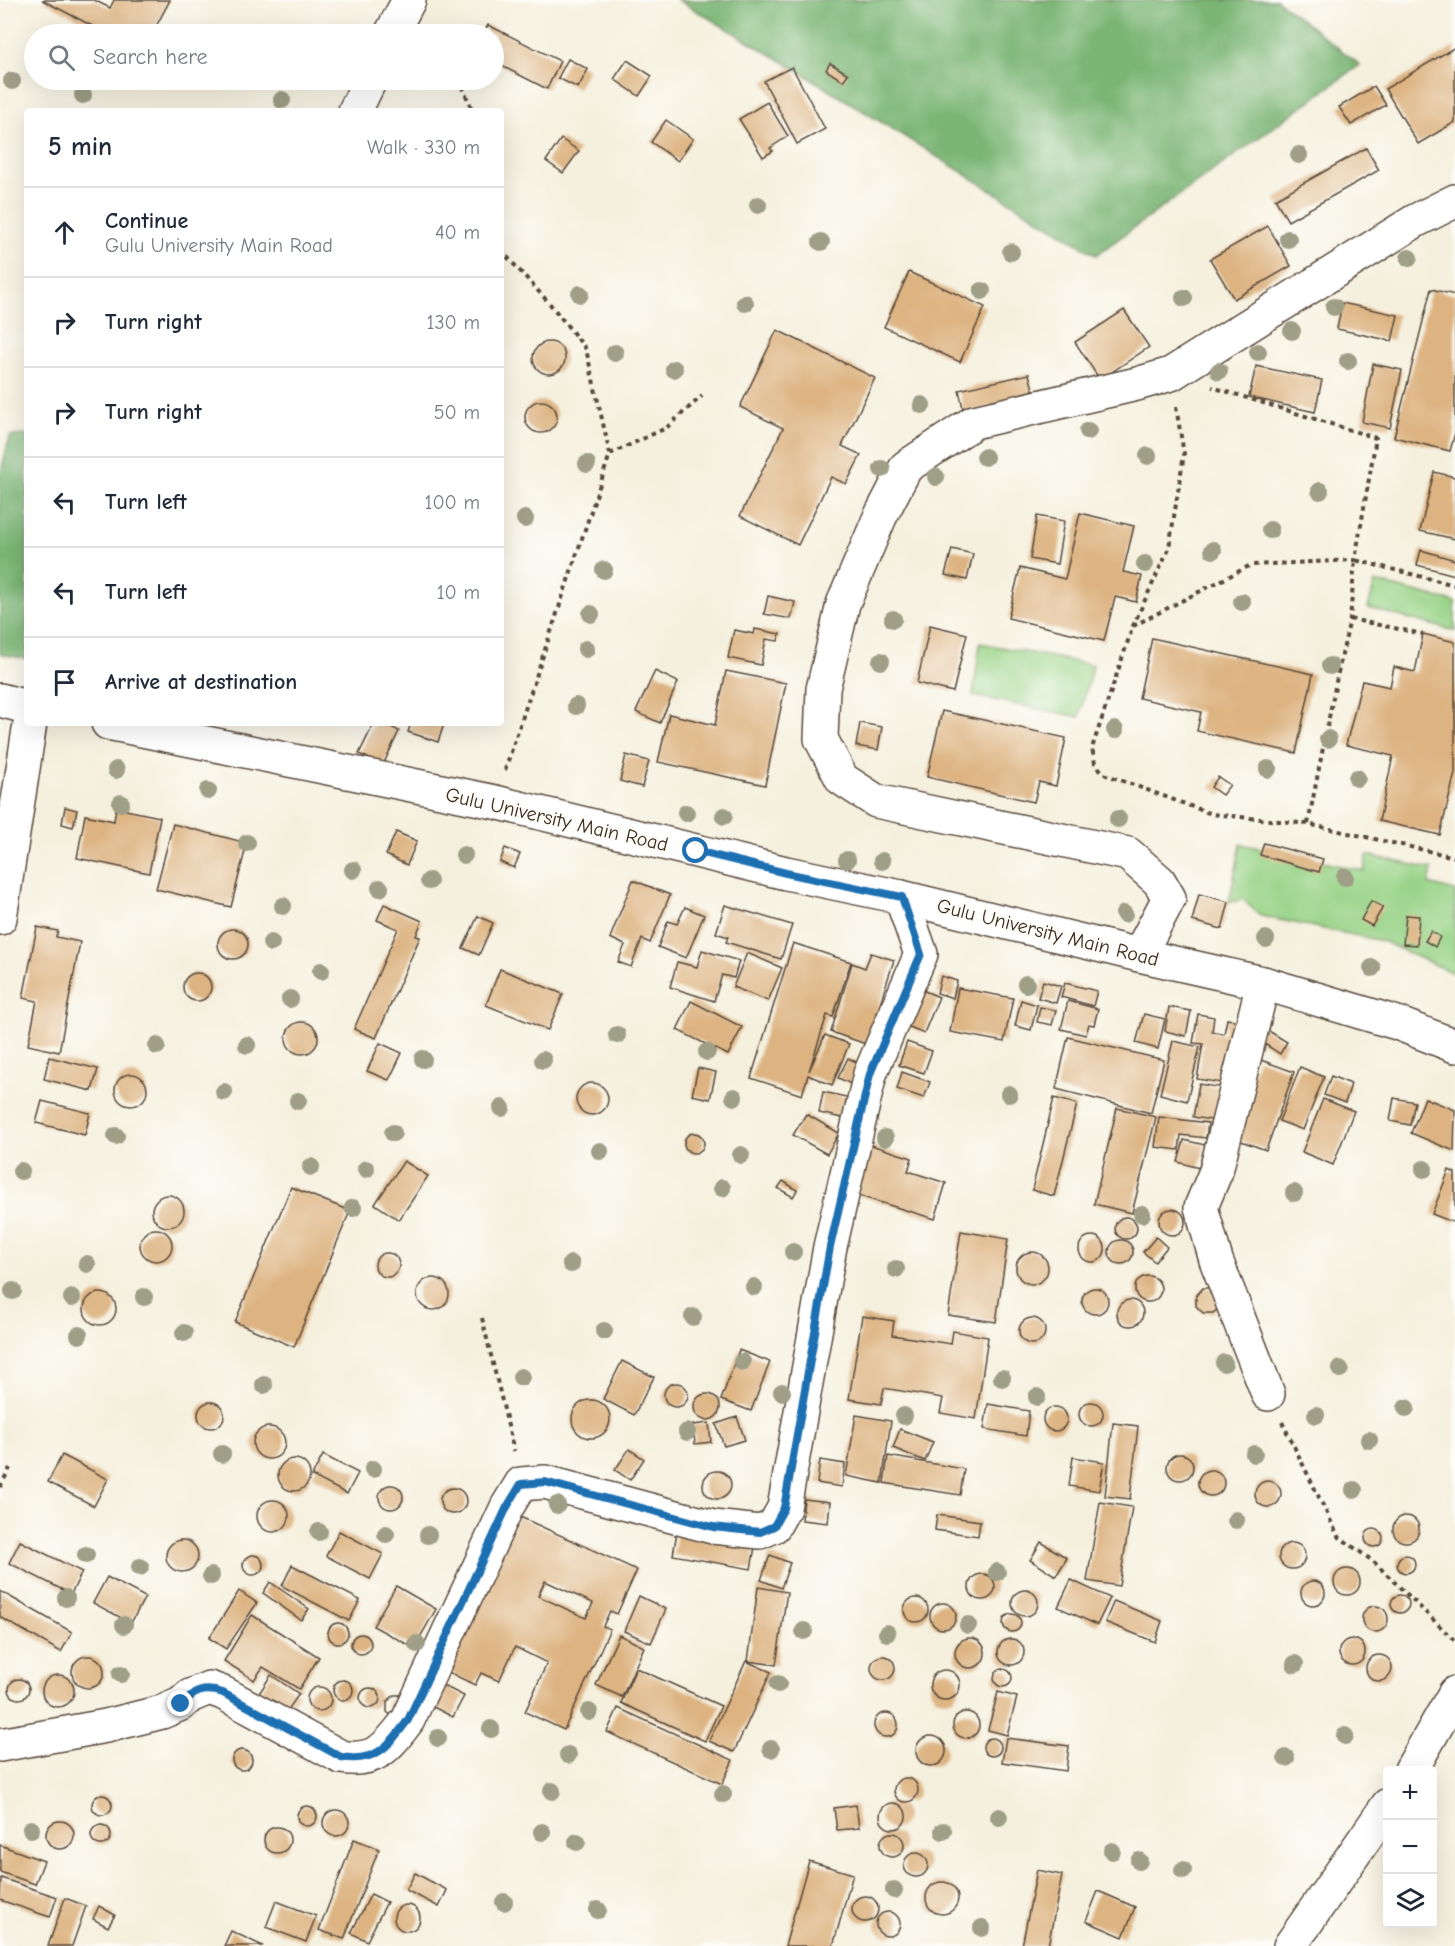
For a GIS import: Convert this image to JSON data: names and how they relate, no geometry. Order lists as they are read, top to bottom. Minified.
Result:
{"streets":{"street":["Gulu University Main Road"]},"page":{"search":"Search here","heading":["5 min","Walk · 330 m"],"list":[["Continue","Gulu University Main Road","40 m"],["Turn right","130 m"],["Turn right","50 m"],["Turn left","100 m"],["Turn left","10 m"],"Arrive at destination"],"map_buttons":["+","−"]}}
